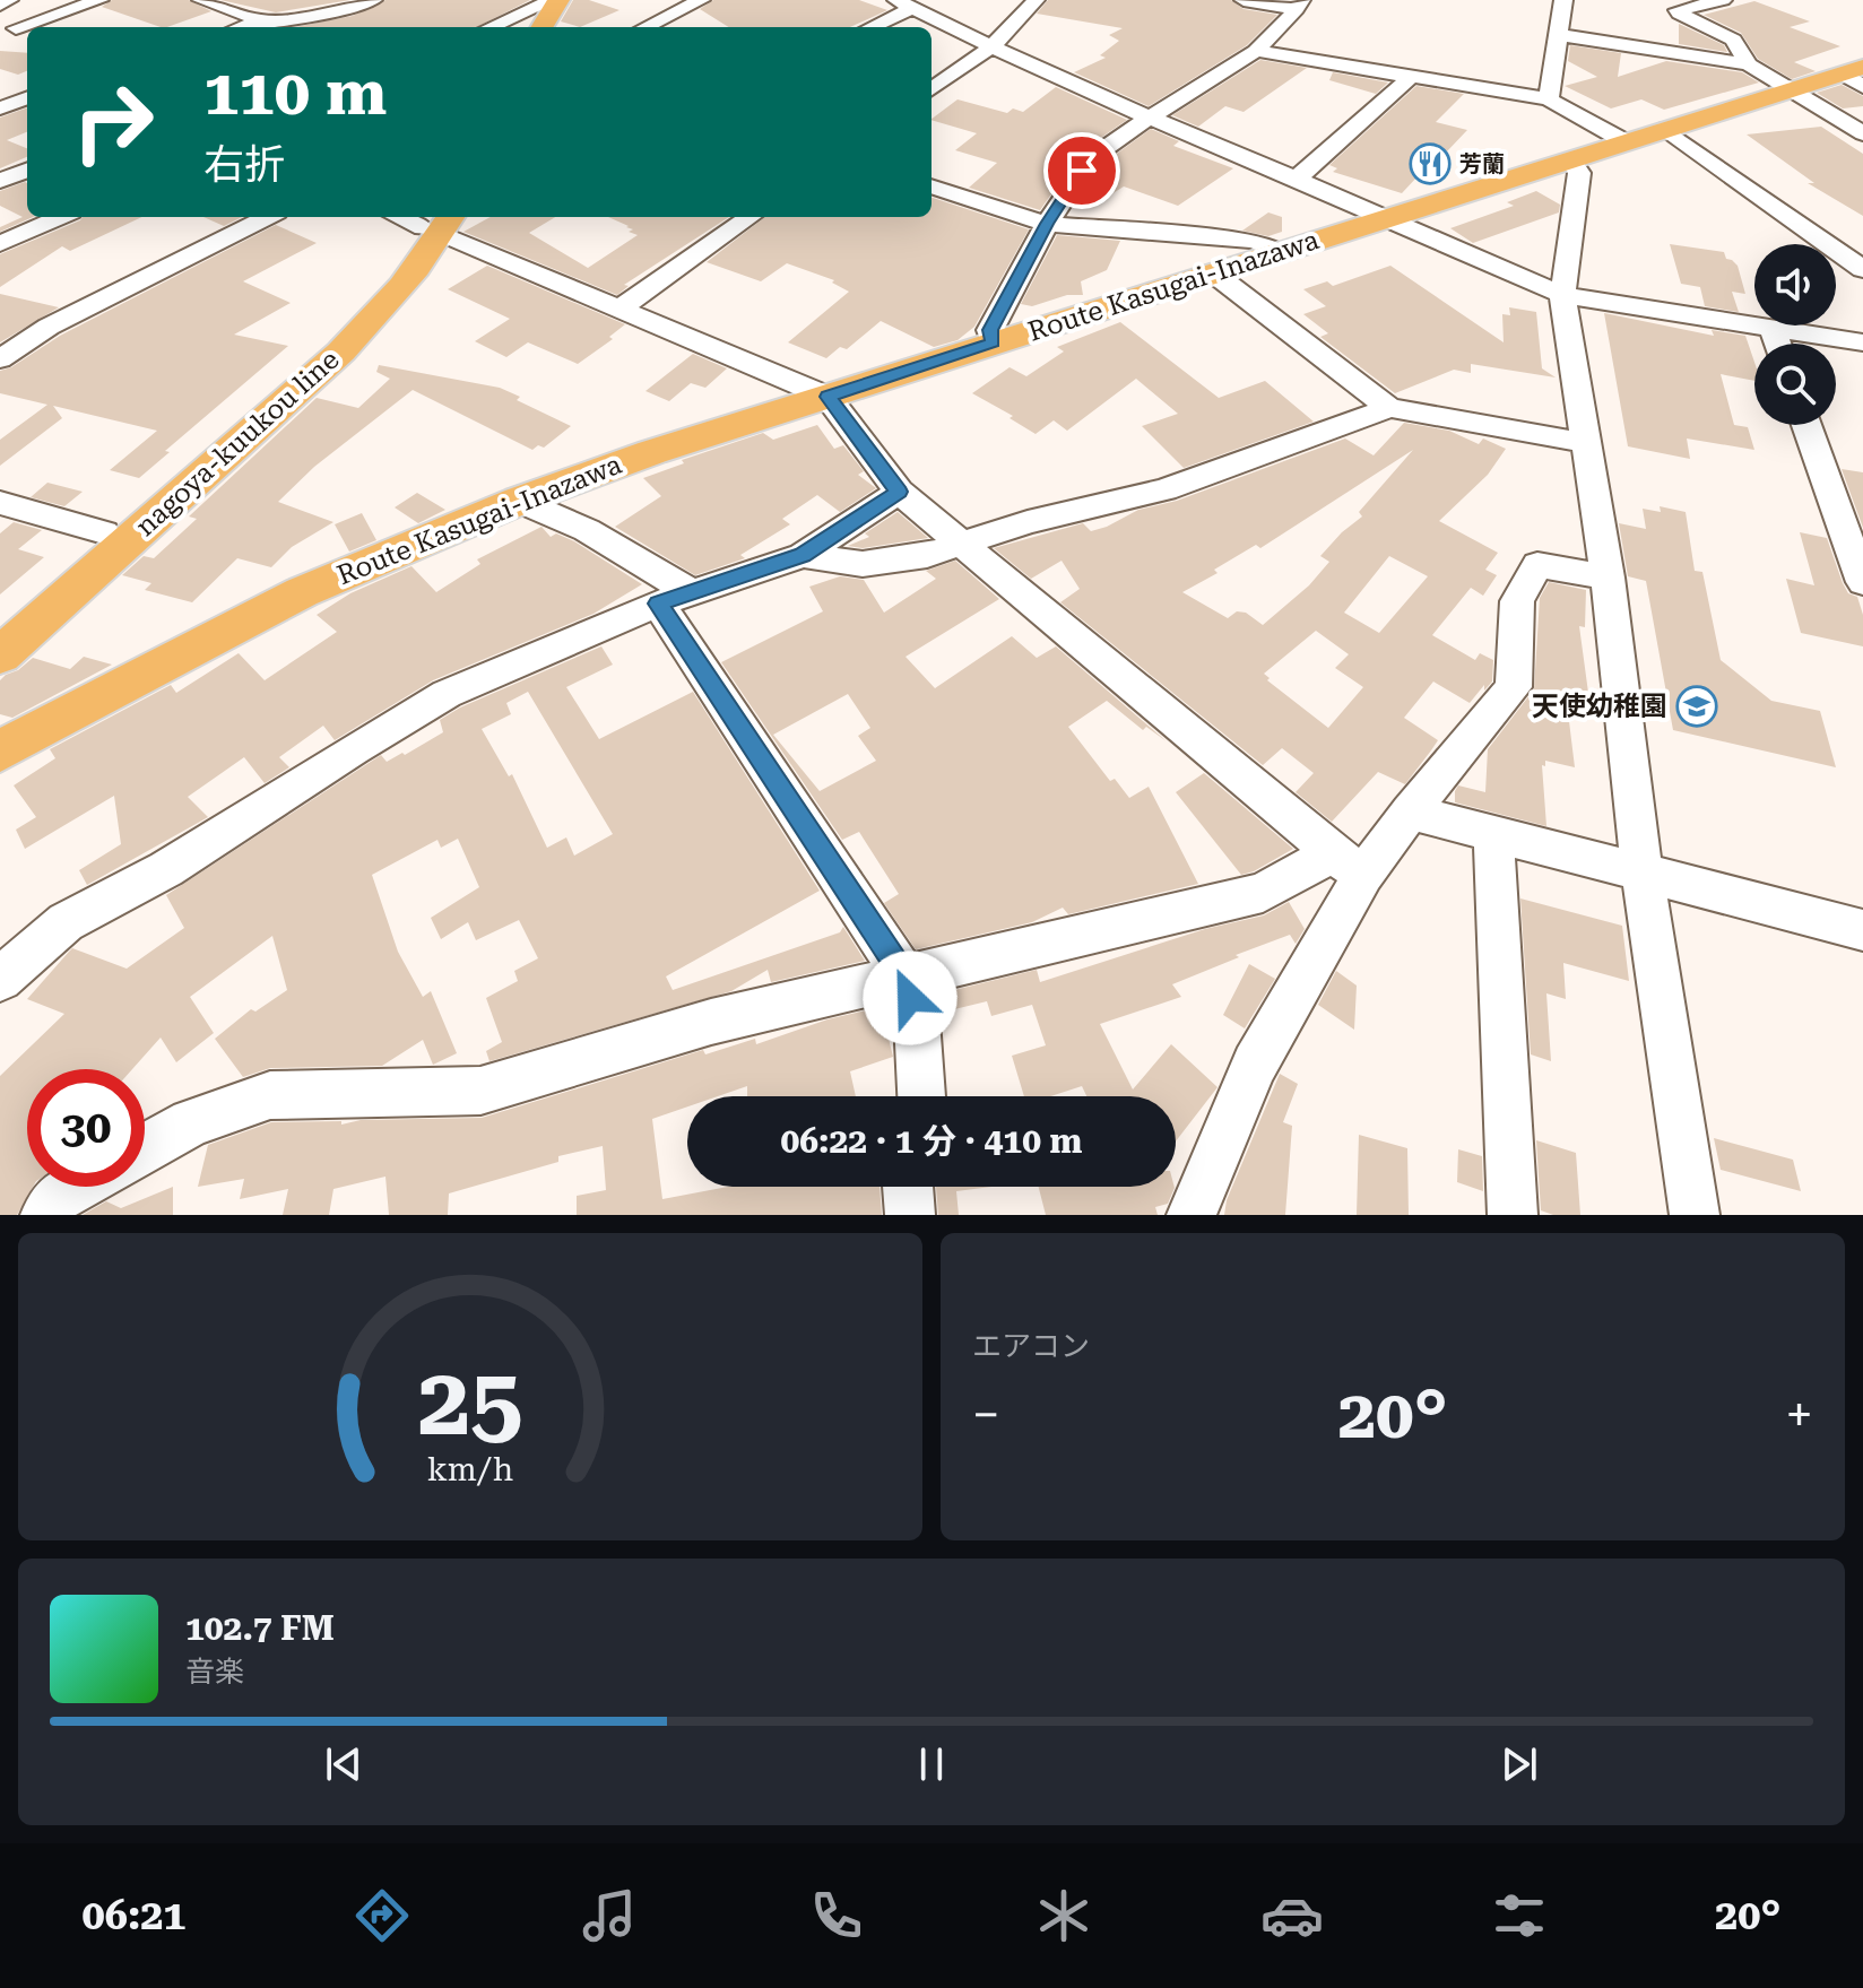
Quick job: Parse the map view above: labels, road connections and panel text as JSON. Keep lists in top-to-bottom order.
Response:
{
  "streets": {
    "main road": ["Route Kasugai-Inazawa", "nagoya-kuukou line"]
  },
  "places": {
    "restaurant": ["芳蘭"],
    "school or university": ["天使幼稚園"]
  },
  "page": {
    "turn": ["110 m", "右折"],
    "limit": "30",
    "trip": "06:22 · 1 分 · 410 m",
    "tile": "エアコン",
    "heat": ["−", "20°", "+"],
    "song": ["102.7 FM", "音楽"],
    "tabs": ["06:21", "20°"],
    "gauge": ["25", "km/h"]
  }
}
